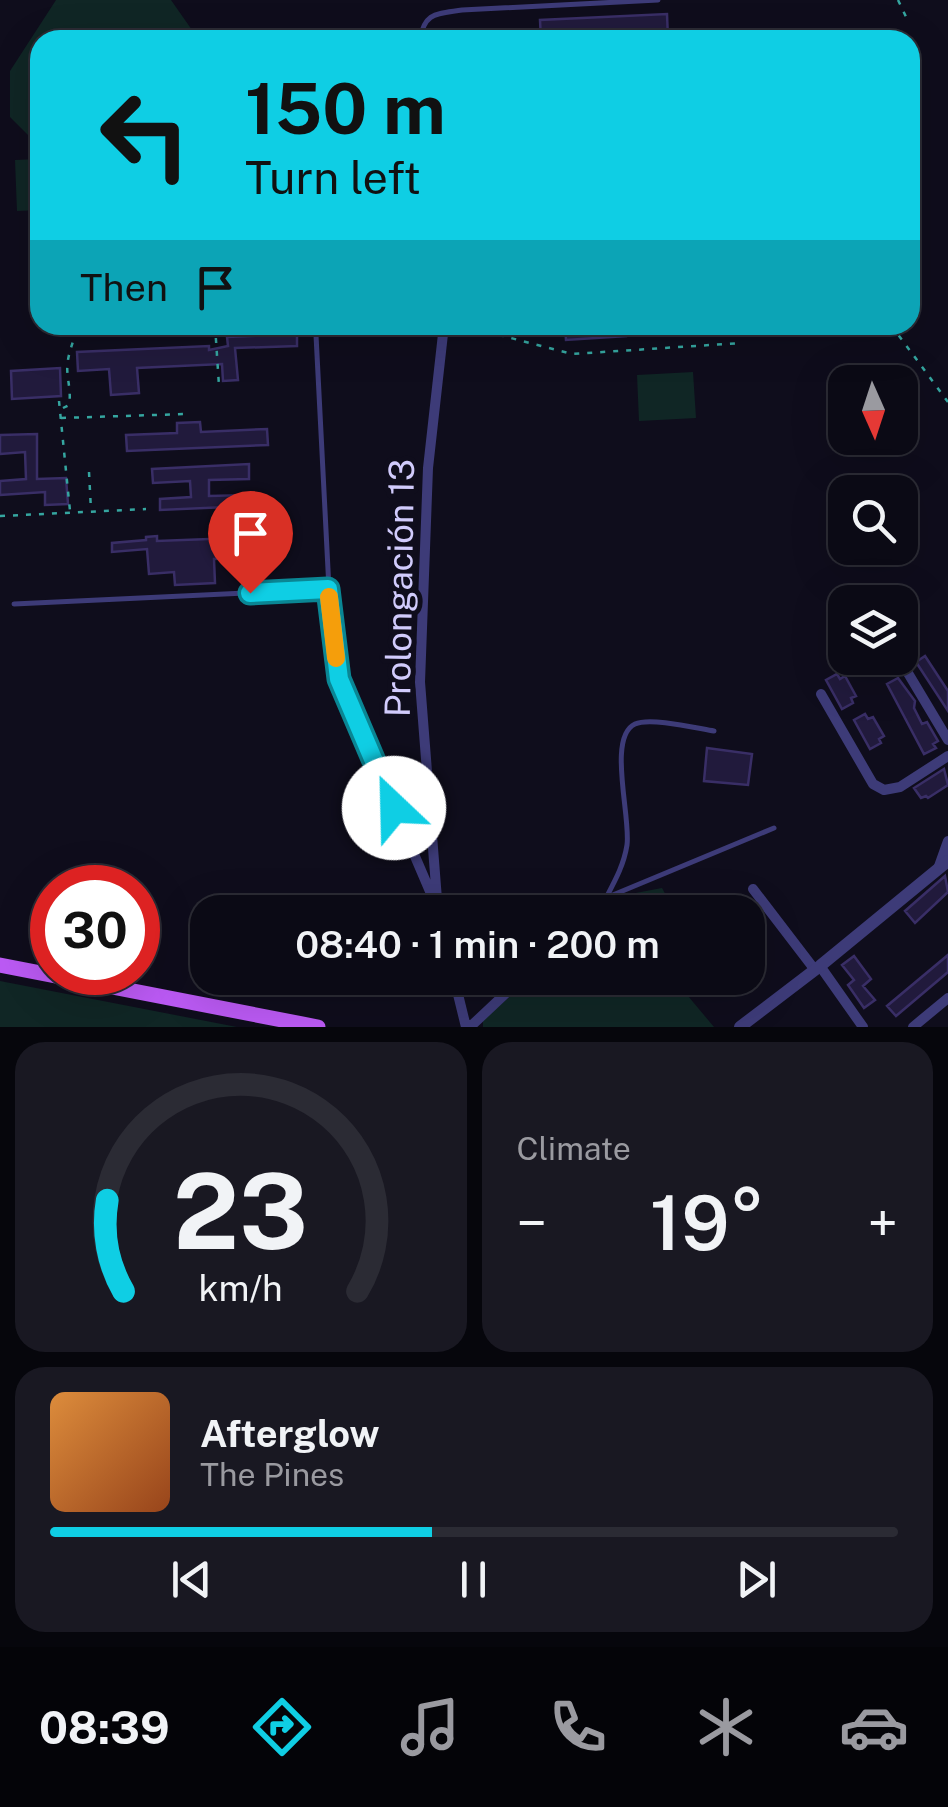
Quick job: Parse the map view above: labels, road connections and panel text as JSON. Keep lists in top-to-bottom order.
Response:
{
  "streets": {
    "street": ["Prolongación 13"]
  },
  "north": "bottom",
  "page": {
    "turn": ["150 m", "Turn left"],
    "then": "Then",
    "limit": "30",
    "trip": "08:40 · 1 min · 200 m",
    "tile": "Climate",
    "heat": ["−", "19°", "+"],
    "song": ["Afterglow", "The Pines"],
    "tabs": "08:39",
    "gauge": ["23", "km/h"]
  }
}
